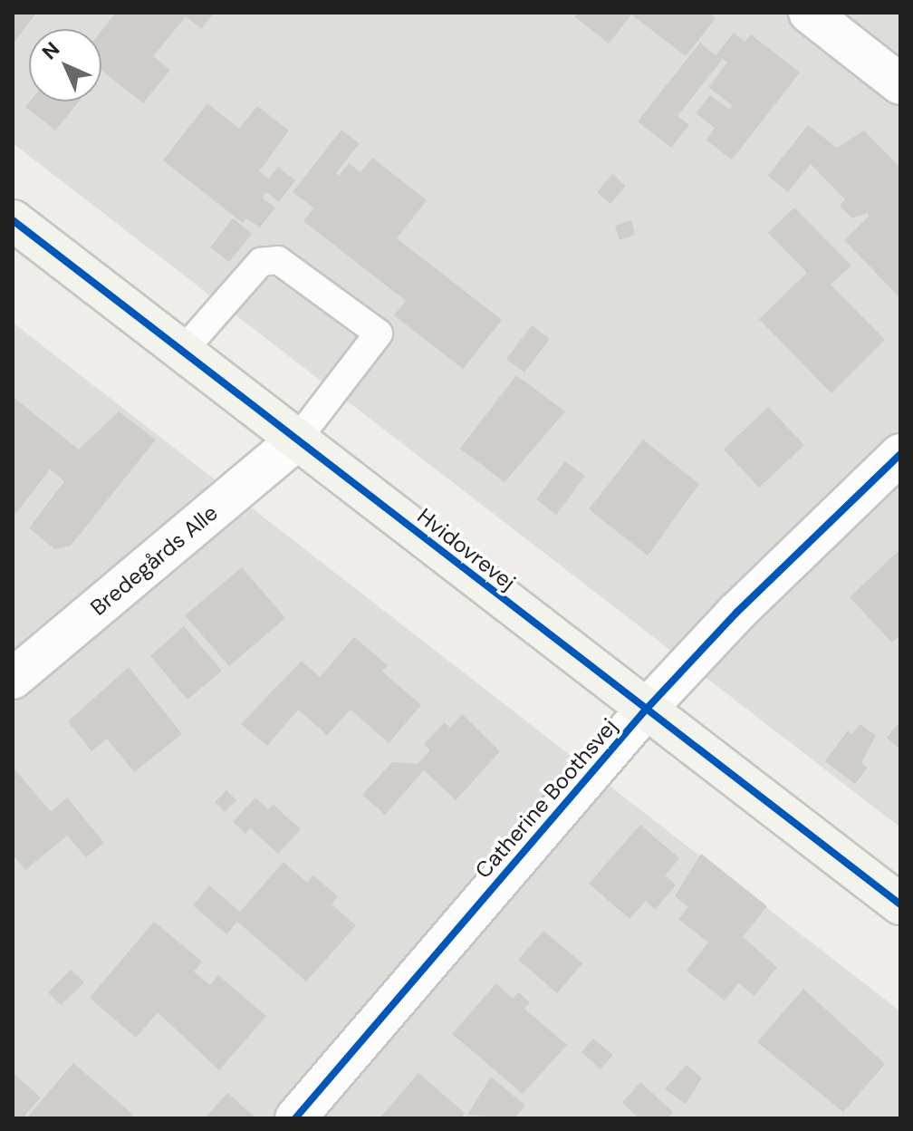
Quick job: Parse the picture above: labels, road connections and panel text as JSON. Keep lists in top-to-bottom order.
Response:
{
  "streets": {
    "street": ["Hvidovrevej", "Bredegårds Alle", "Catherine Boothsvej"]
  },
  "crossings": [
    ["Hvidovrevej", "Bredegårds Alle"],
    ["Hvidovrevej", "Catherine Boothsvej"]
  ],
  "north": "top left"
}
